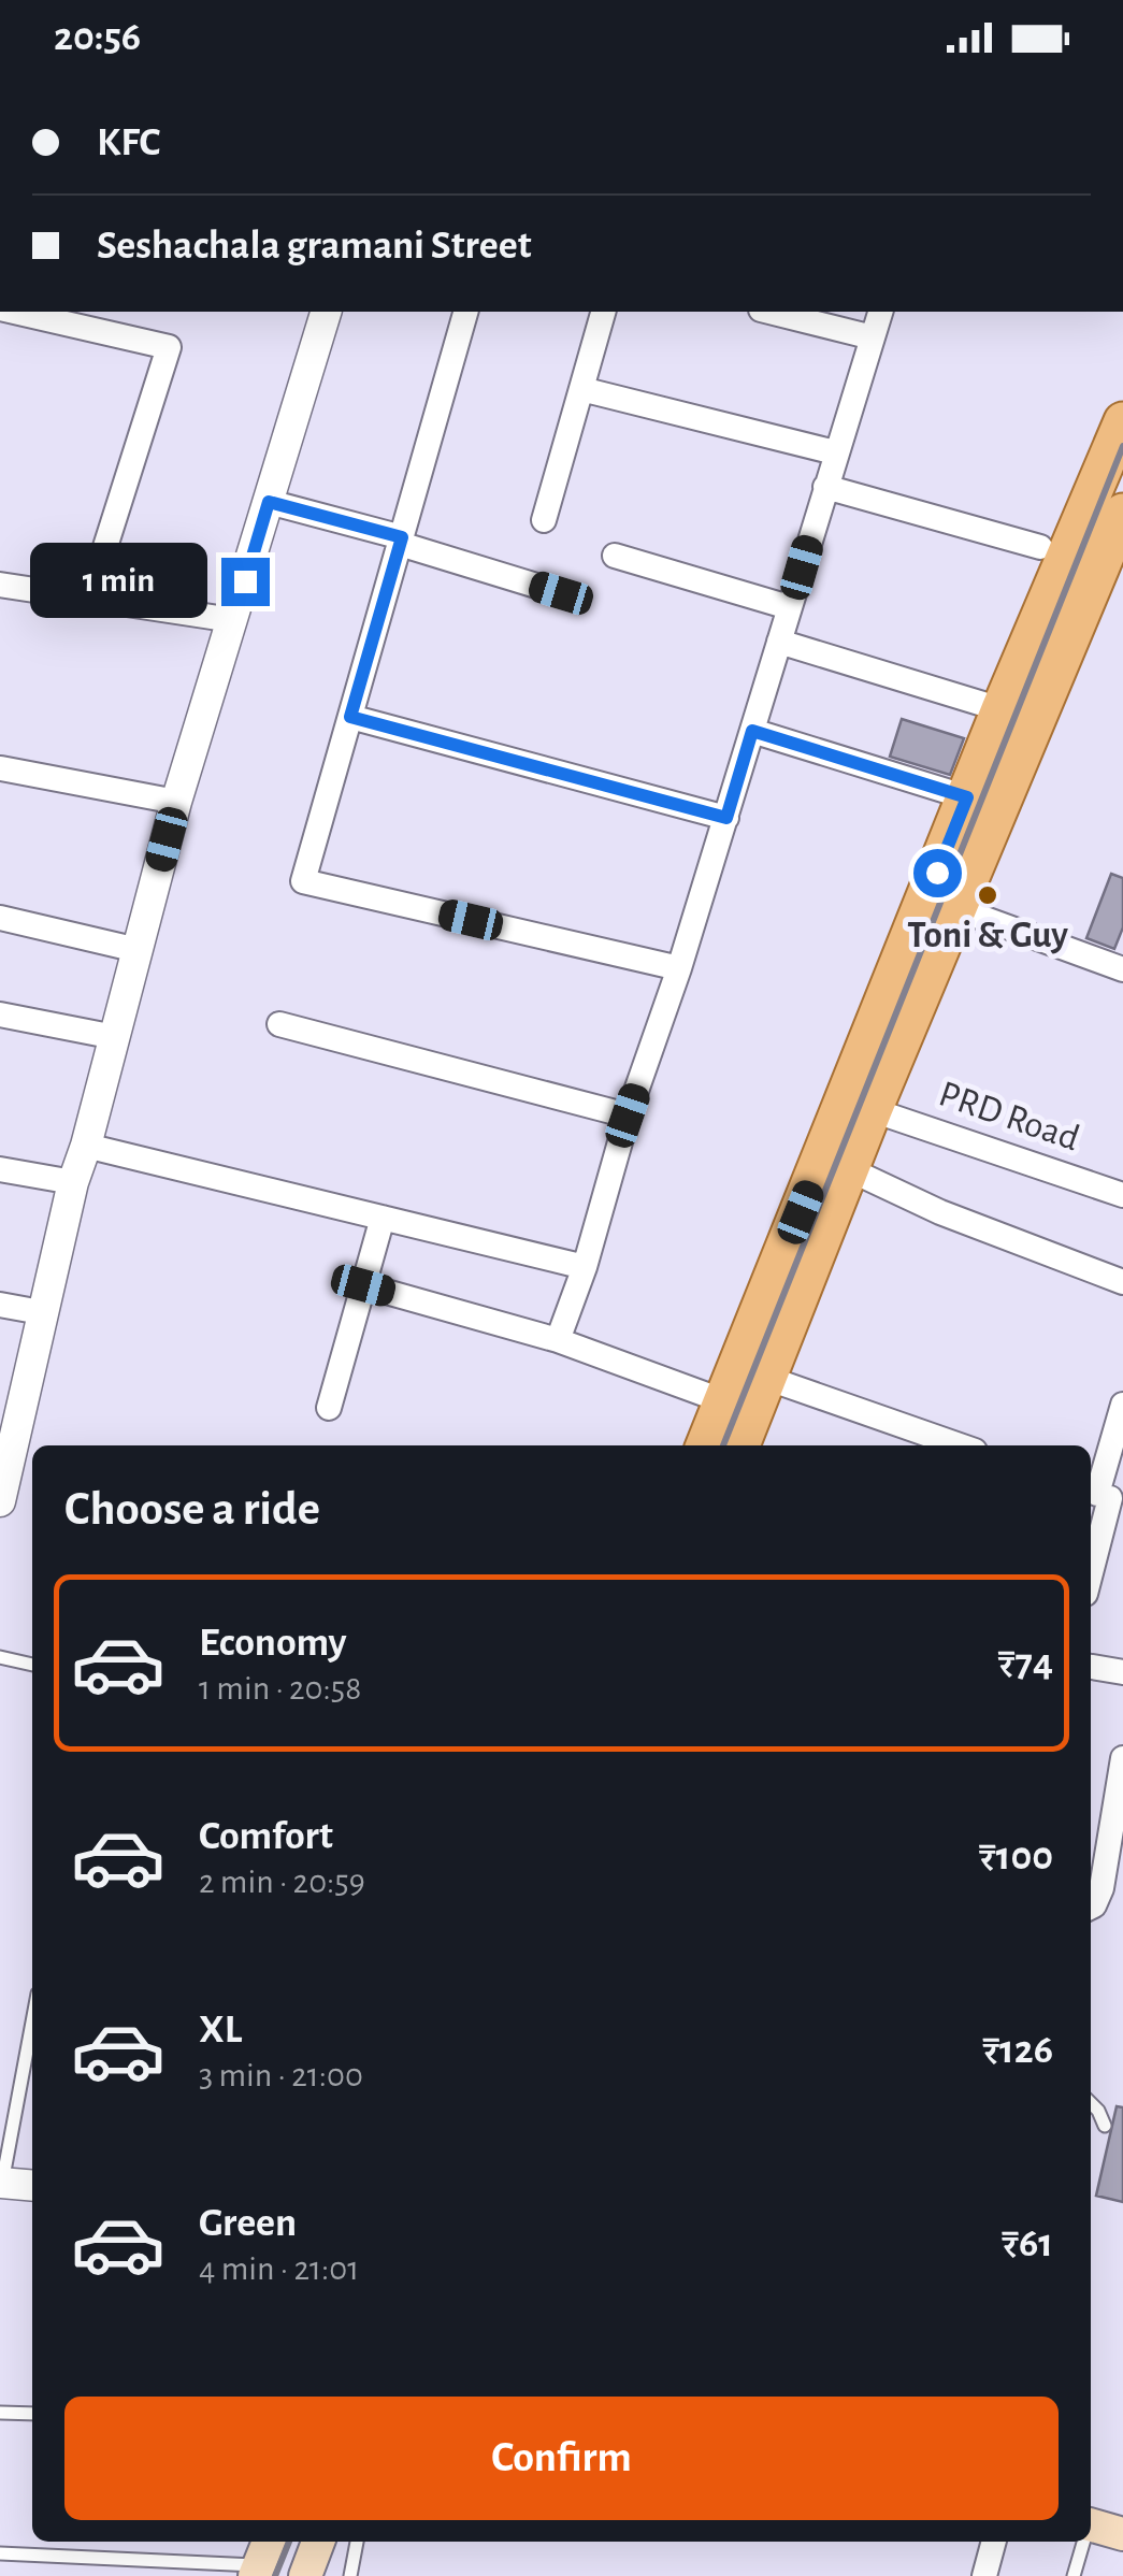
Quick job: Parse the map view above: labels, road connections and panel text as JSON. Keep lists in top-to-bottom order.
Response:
{
  "streets": {
    "street": ["PRD Road"]
  },
  "places": ["Toni & Guy"],
  "page": {
    "status": "20:56",
    "banner": ["KFC", "Seshachala gramani Street"],
    "bubble": "1 min",
    "heading": "Choose a ride",
    "list": [
      {
        "name": "Economy",
        "note": "1 min · 20:58",
        "value": "₹74"
      },
      {
        "name": "Comfort",
        "note": "2 min · 20:59",
        "value": "₹100"
      },
      {
        "name": "XL",
        "note": "3 min · 21:00",
        "value": "₹126"
      },
      {
        "name": "Green",
        "note": "4 min · 21:01",
        "value": "₹61"
      }
    ],
    "buttons": "Confirm"
  }
}
